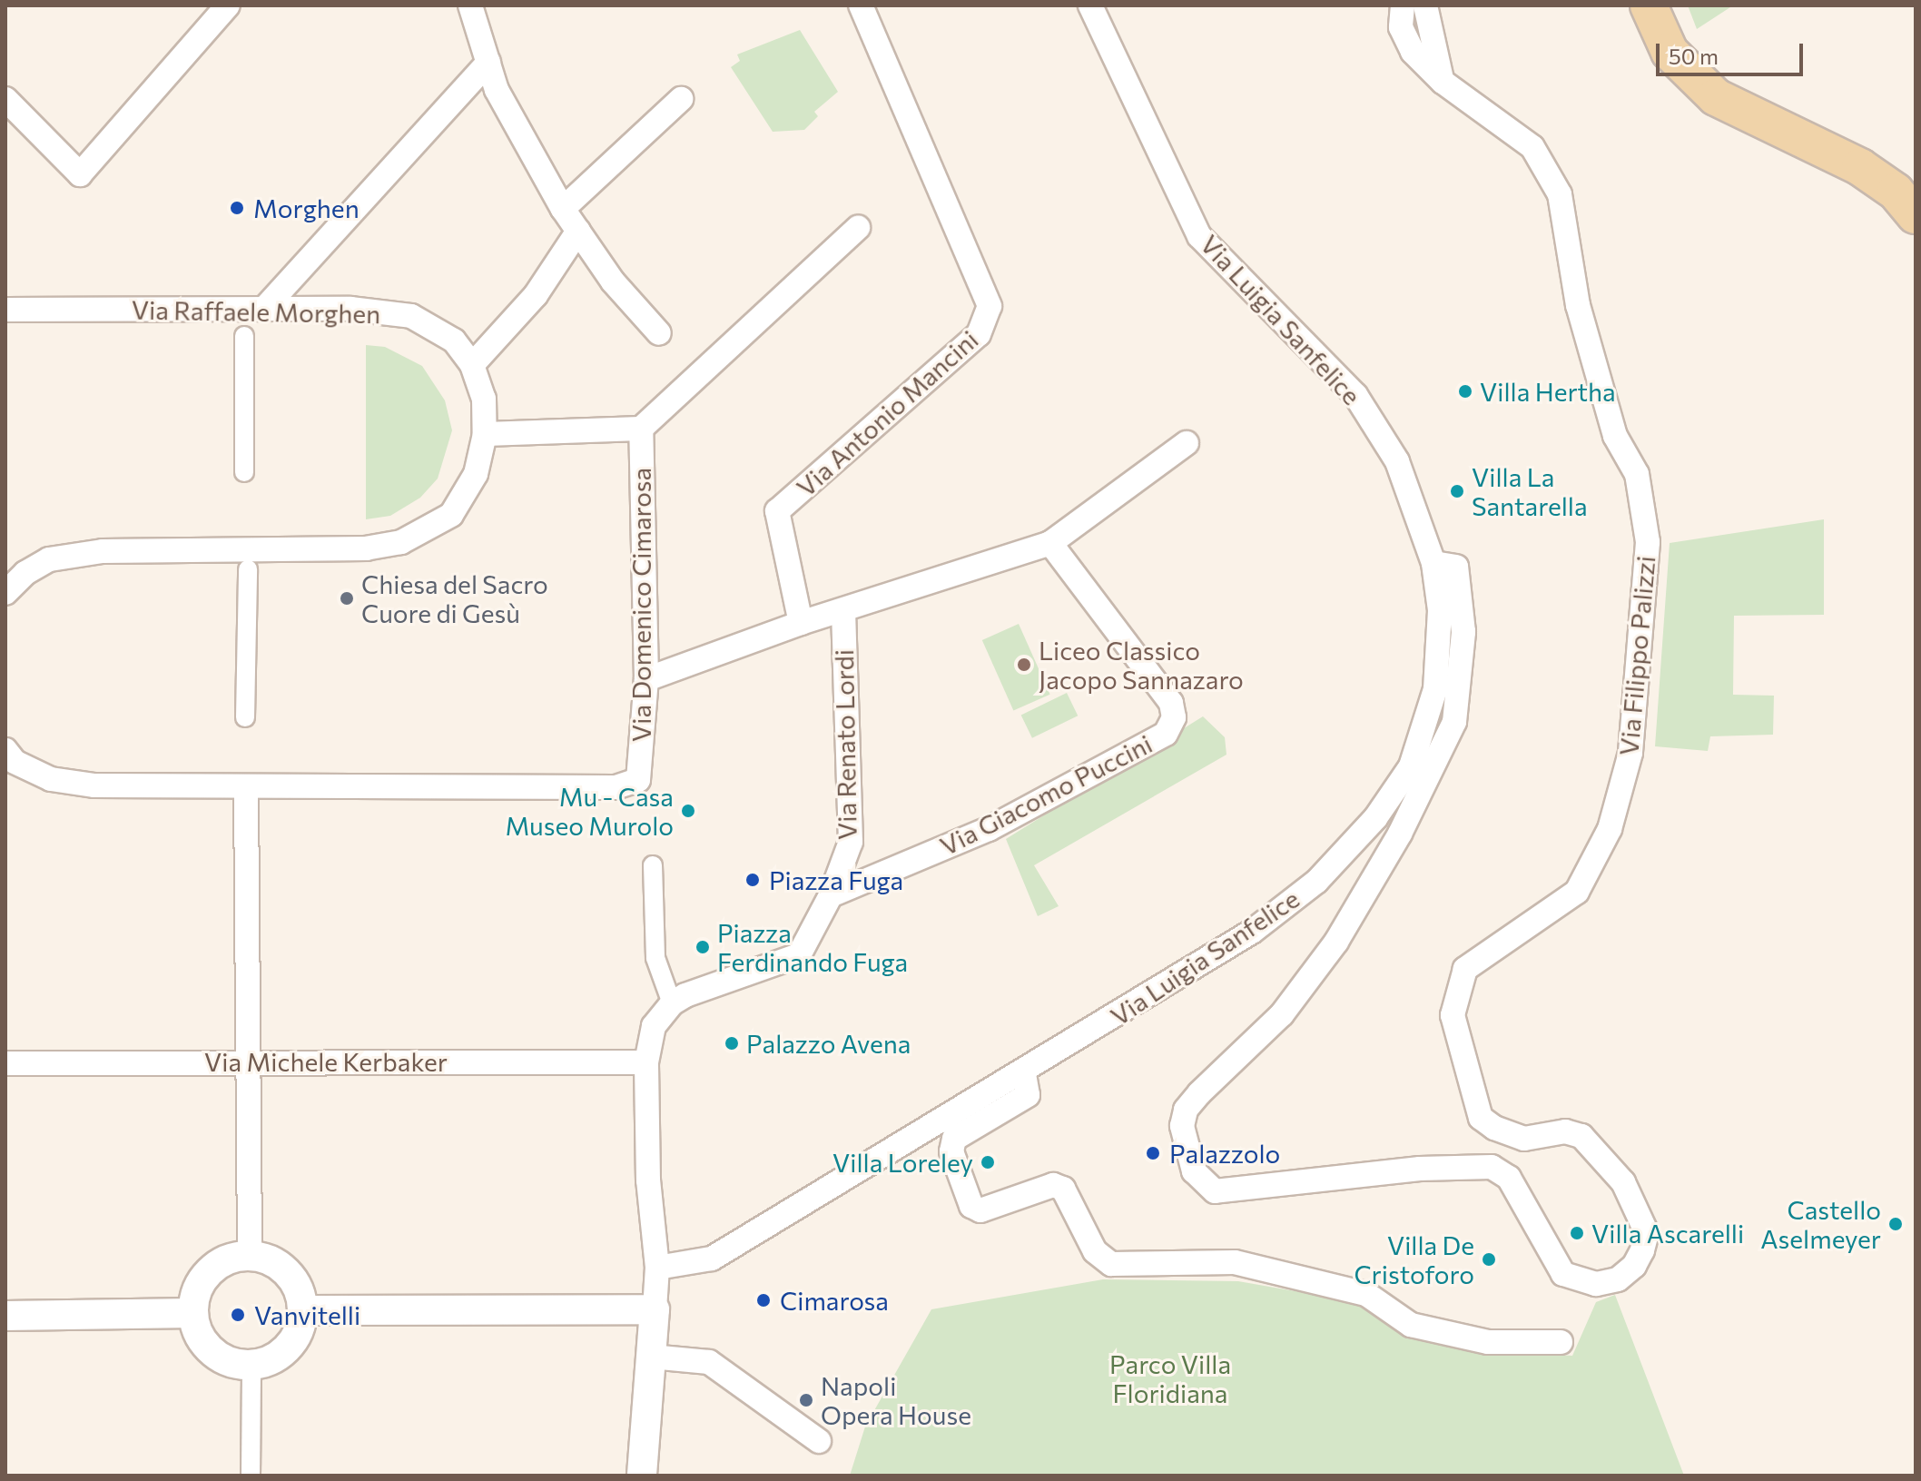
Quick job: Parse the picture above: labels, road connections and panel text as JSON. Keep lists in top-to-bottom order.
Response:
{
  "streets": {
    "street": [
      "Via Raffaele Morghen",
      "Via Luigia Sanfelice",
      "Via Antonio Mancini",
      "Via Domenico Cimarosa",
      "Via Filippo Palizzi",
      "Via Renato Lordi",
      "Via Giacomo Puccini",
      "Via Michele Kerbaker"
    ]
  },
  "crossings": [
    ["Via Luigia Sanfelice", "Via Filippo Palizzi"],
    ["Via Renato Lordi", "Via Giacomo Puccini"]
  ],
  "parks": ["Parco Villa Floridiana"],
  "places": [
    "Morghen",
    "Villa Hertha",
    "Villa La Santarella",
    "Chiesa del Sacro Cuore di Gesù",
    "Liceo Classico Jacopo Sannazaro",
    "Mu - Casa Museo Murolo",
    "Piazza Fuga",
    "Piazza Ferdinando Fuga",
    "Palazzo Avena",
    "Palazzolo",
    "Villa Loreley",
    "Castello Aselmeyer",
    "Villa Ascarelli",
    "Villa De Cristoforo",
    "Cimarosa",
    "Vanvitelli",
    "Napoli Opera House"
  ],
  "scale_bar": "50 m"
}
